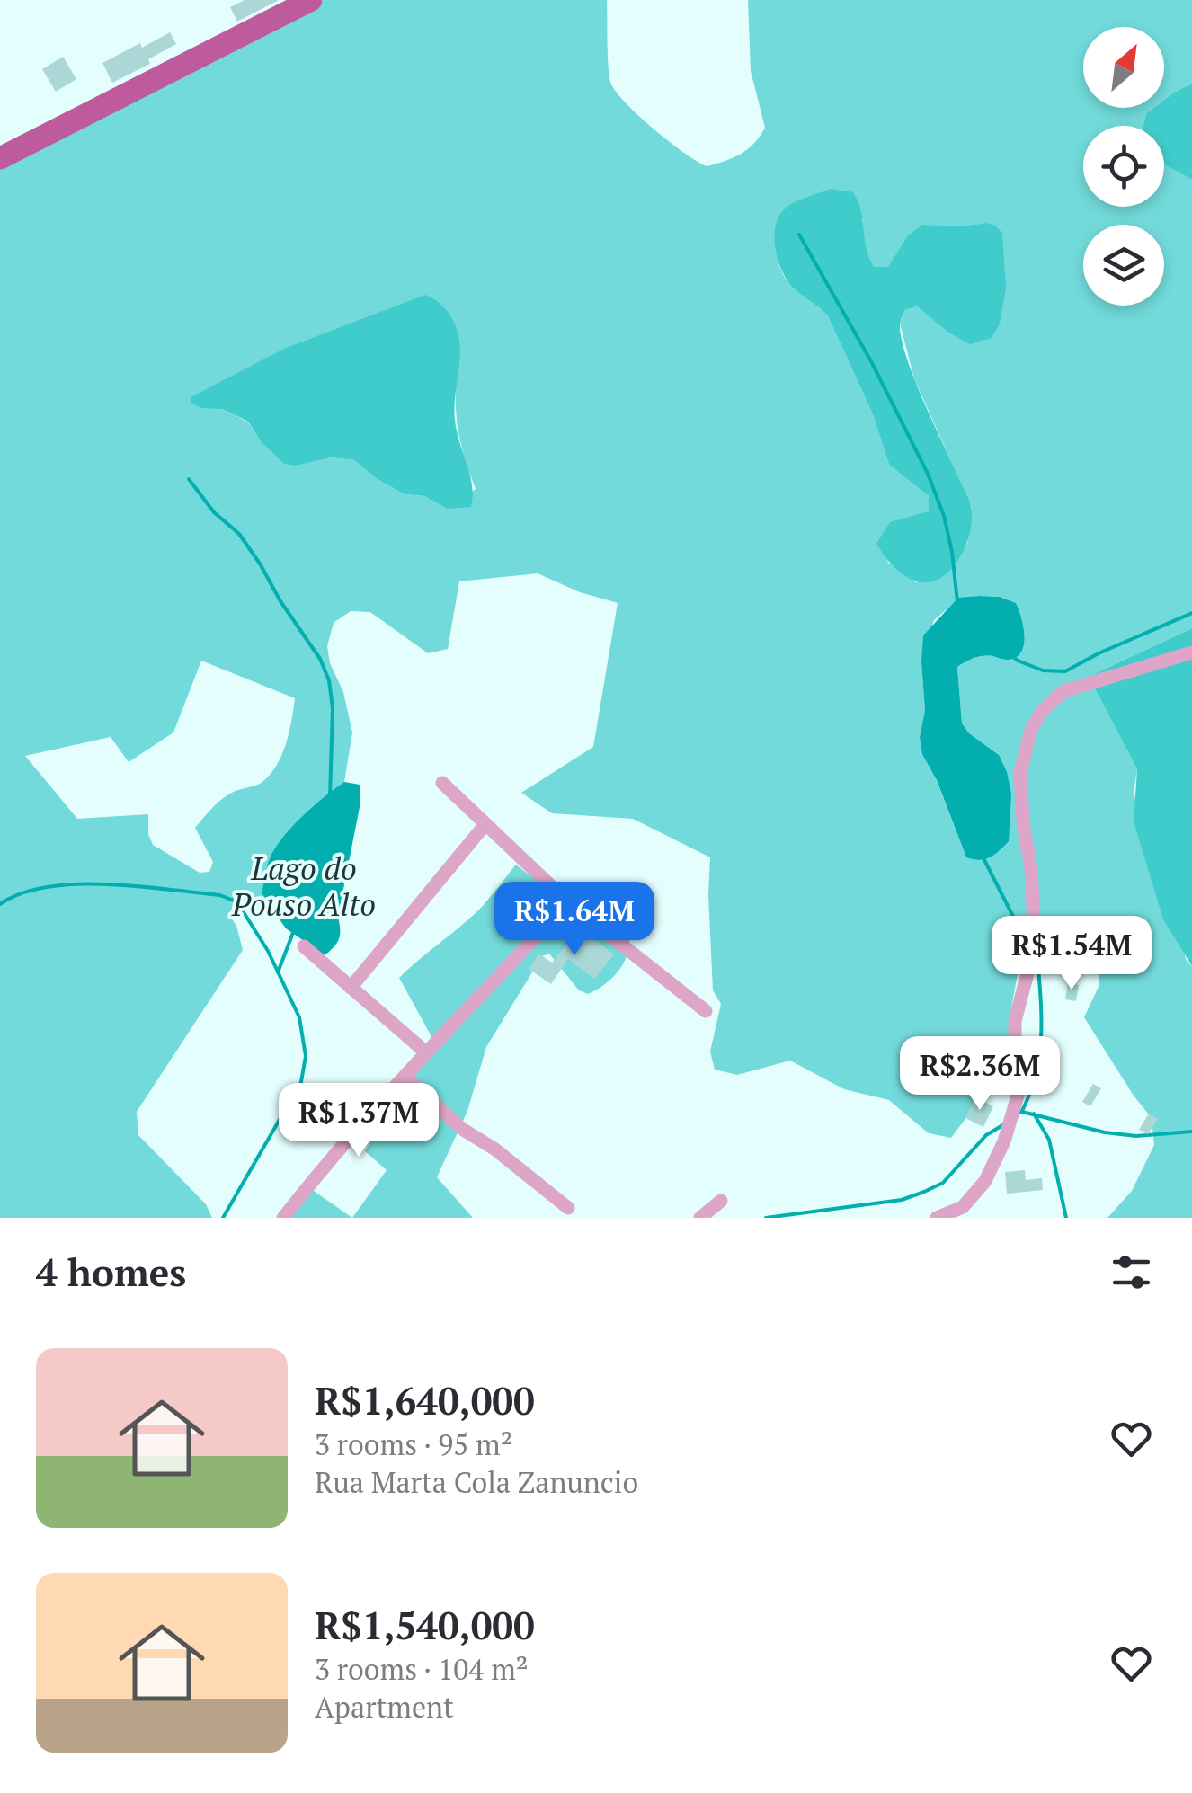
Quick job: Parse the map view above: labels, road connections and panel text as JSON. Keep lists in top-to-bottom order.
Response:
{
  "water": ["Lago do Pouso Alto"],
  "north": "top right",
  "page": {
    "price": [
      "R$1.64M",
      "R$1.54M",
      "R$2.36M",
      "R$1.37M"
    ],
    "heading": "4 homes",
    "list": [
      {
        "name": "R$1,640,000",
        "note": "3 rooms · 95 m² · Rua Marta Cola Zanuncio"
      },
      {
        "name": "R$1,540,000",
        "note": "3 rooms · 104 m² · Apartment"
      }
    ]
  }
}
